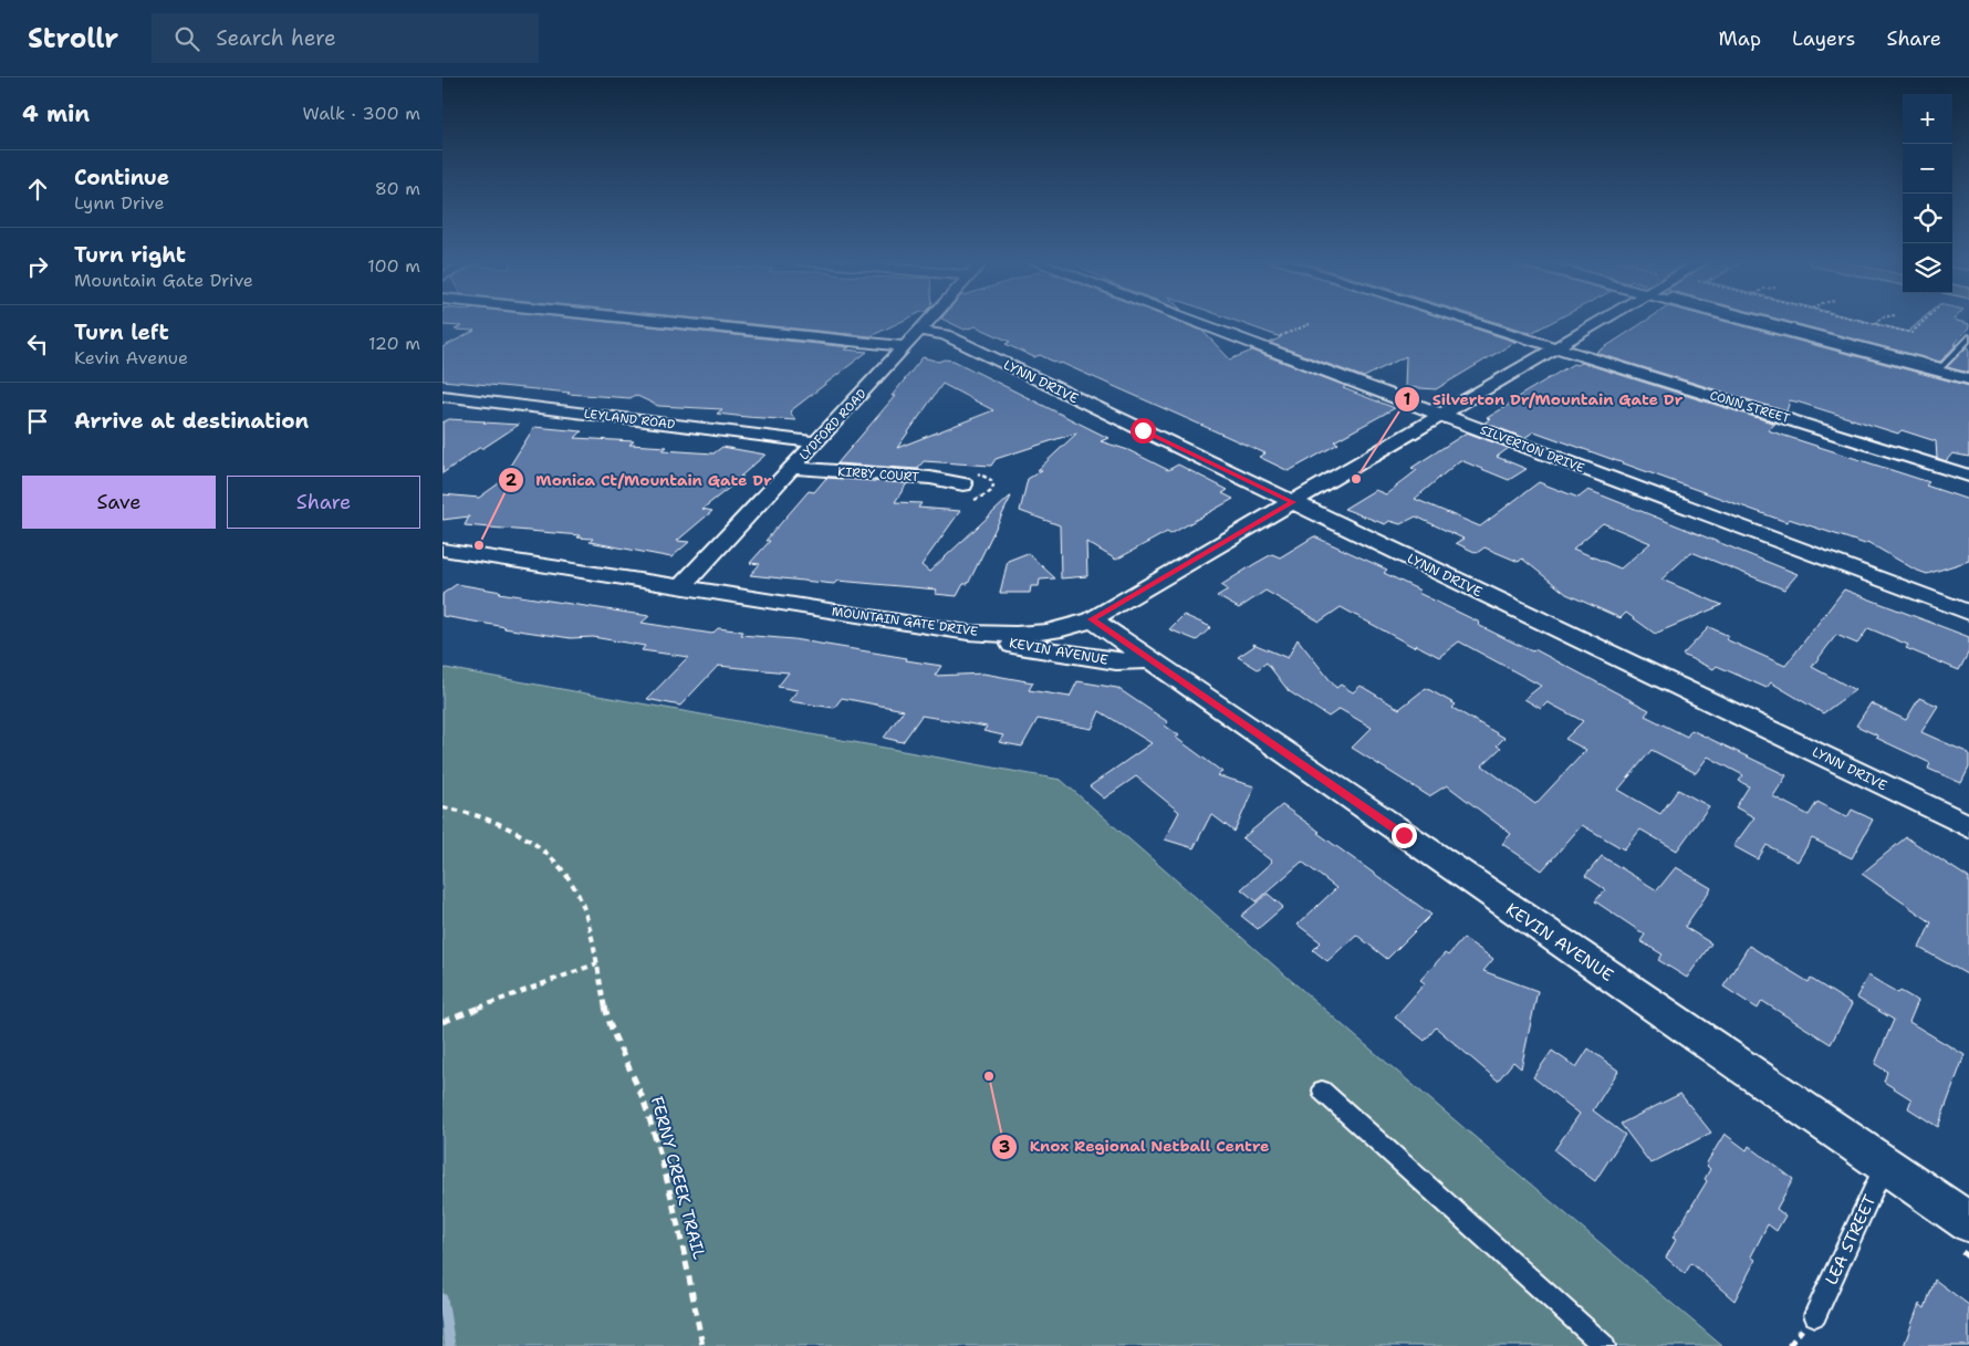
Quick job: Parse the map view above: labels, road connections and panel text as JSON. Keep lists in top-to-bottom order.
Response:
{
  "streets": {
    "street": [
      "LYNN DRIVE",
      "CONN STREET",
      "LEYLAND ROAD",
      "LYDFORD ROAD",
      "SILVERTON DRIVE",
      "KIRBY COURT",
      "MOUNTAIN GATE DRIVE",
      "KEVIN AVENUE"
    ],
    "lane": ["LEA STREET"],
    "path": ["FERNY CREEK TRAIL"]
  },
  "crossings": [
    ["LYNN DRIVE", "LYDFORD ROAD"],
    ["LYNN DRIVE", "MOUNTAIN GATE DRIVE"],
    ["CONN STREET", "MOUNTAIN GATE DRIVE"],
    ["LEYLAND ROAD", "LYDFORD ROAD"],
    ["LYDFORD ROAD", "KIRBY COURT"],
    ["LYDFORD ROAD", "MOUNTAIN GATE DRIVE"],
    ["SILVERTON DRIVE", "MOUNTAIN GATE DRIVE"],
    ["MOUNTAIN GATE DRIVE", "KEVIN AVENUE"],
    ["KEVIN AVENUE", "LEA STREET"]
  ],
  "places": ["Silverton Dr/Mountain Gate Dr", "Monica Ct/Mountain Gate Dr", "Knox Regional Netball Centre"],
  "page": {
    "header": "Strollr",
    "search": "Search here",
    "nav": ["Map", "Layers", "Share"],
    "heading": ["4 min", "Walk · 300 m"],
    "map_buttons": ["+", "−"],
    "list": [
      ["Continue", "Lynn Drive", "80 m"],
      ["Turn right", "Mountain Gate Drive", "100 m"],
      ["Turn left", "Kevin Avenue", "120 m"],
      "Arrive at destination"
    ],
    "buttons": ["Save", "Share"]
  }
}
